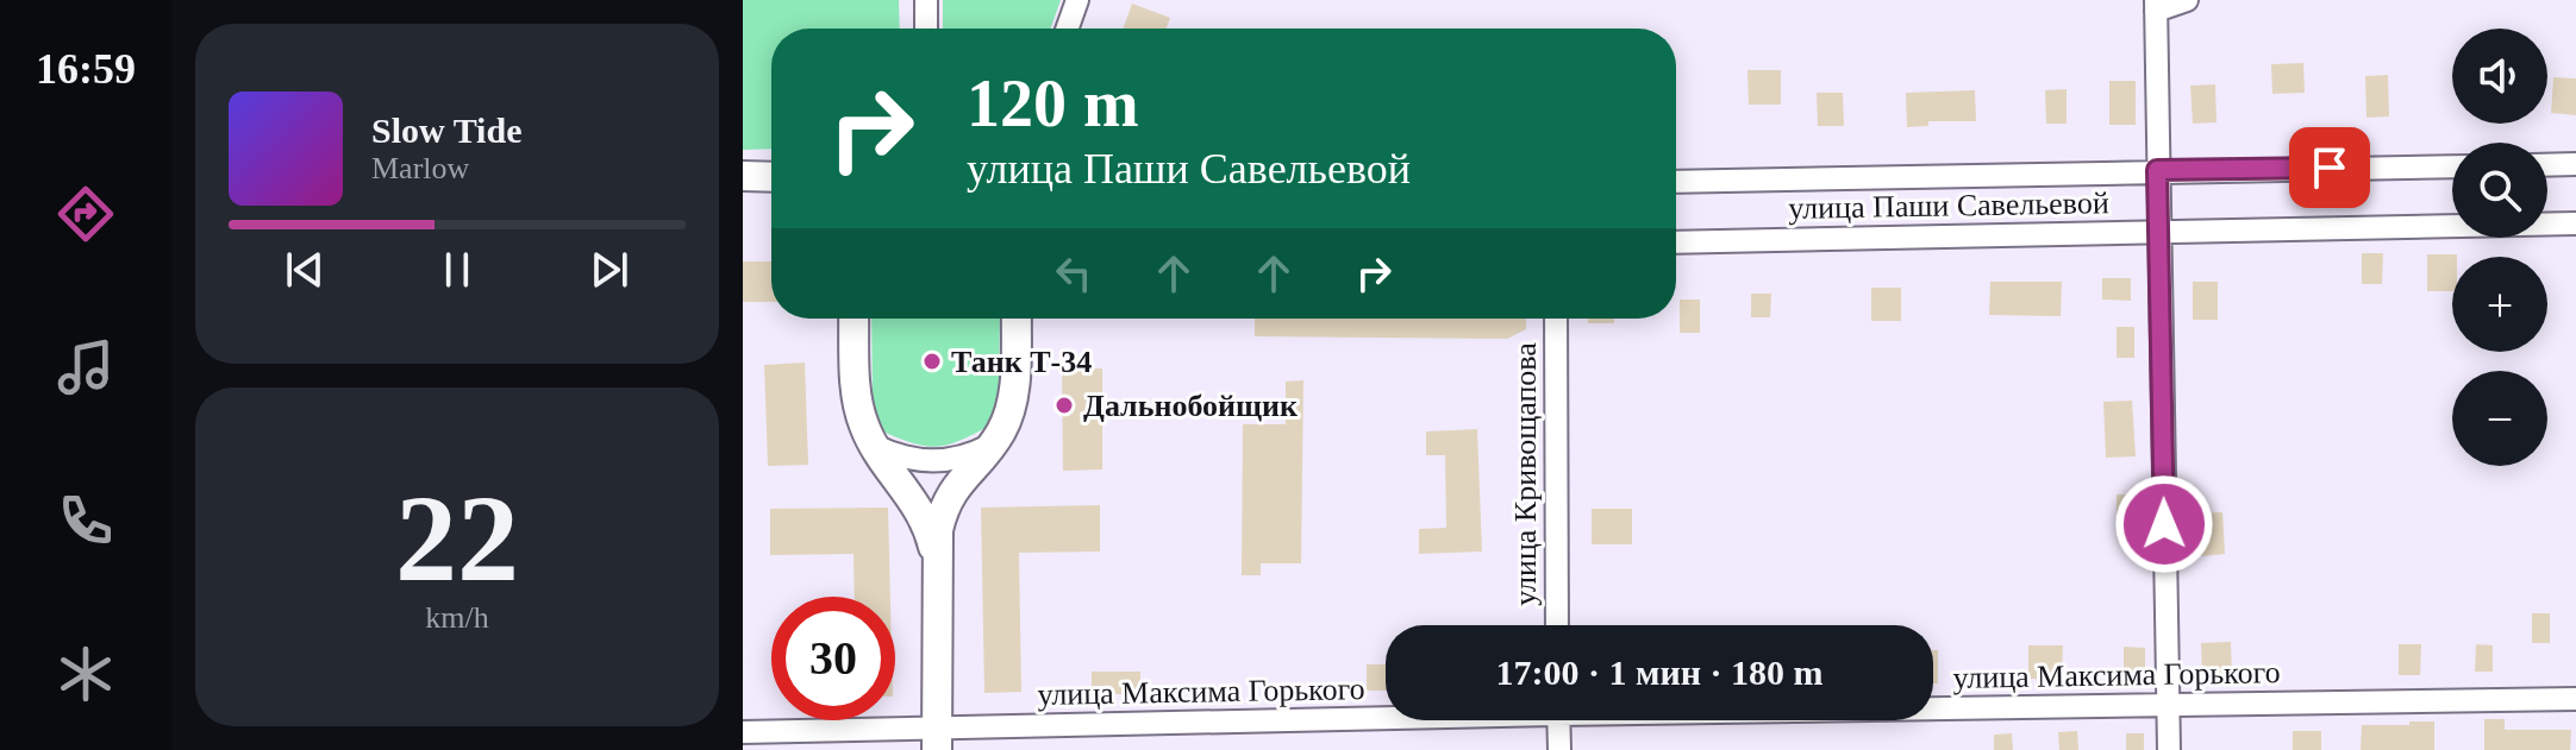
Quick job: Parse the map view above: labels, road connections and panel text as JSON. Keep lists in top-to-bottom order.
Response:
{
  "streets": {
    "street": ["улица Паши Савельевой", "улица Кривощапова", "улица Максима Горького"]
  },
  "places": ["Танк Т-34", "Дальнобойщик"],
  "page": {
    "tabs": "16:59",
    "map_buttons": ["+", "−"],
    "turn": ["120 m", "улица Паши Савельевой"],
    "song": ["Slow Tide", "Marlow"],
    "tile": ["22", "km/h"],
    "limit": "30",
    "trip": "17:00 · 1 мин · 180 m"
  }
}
